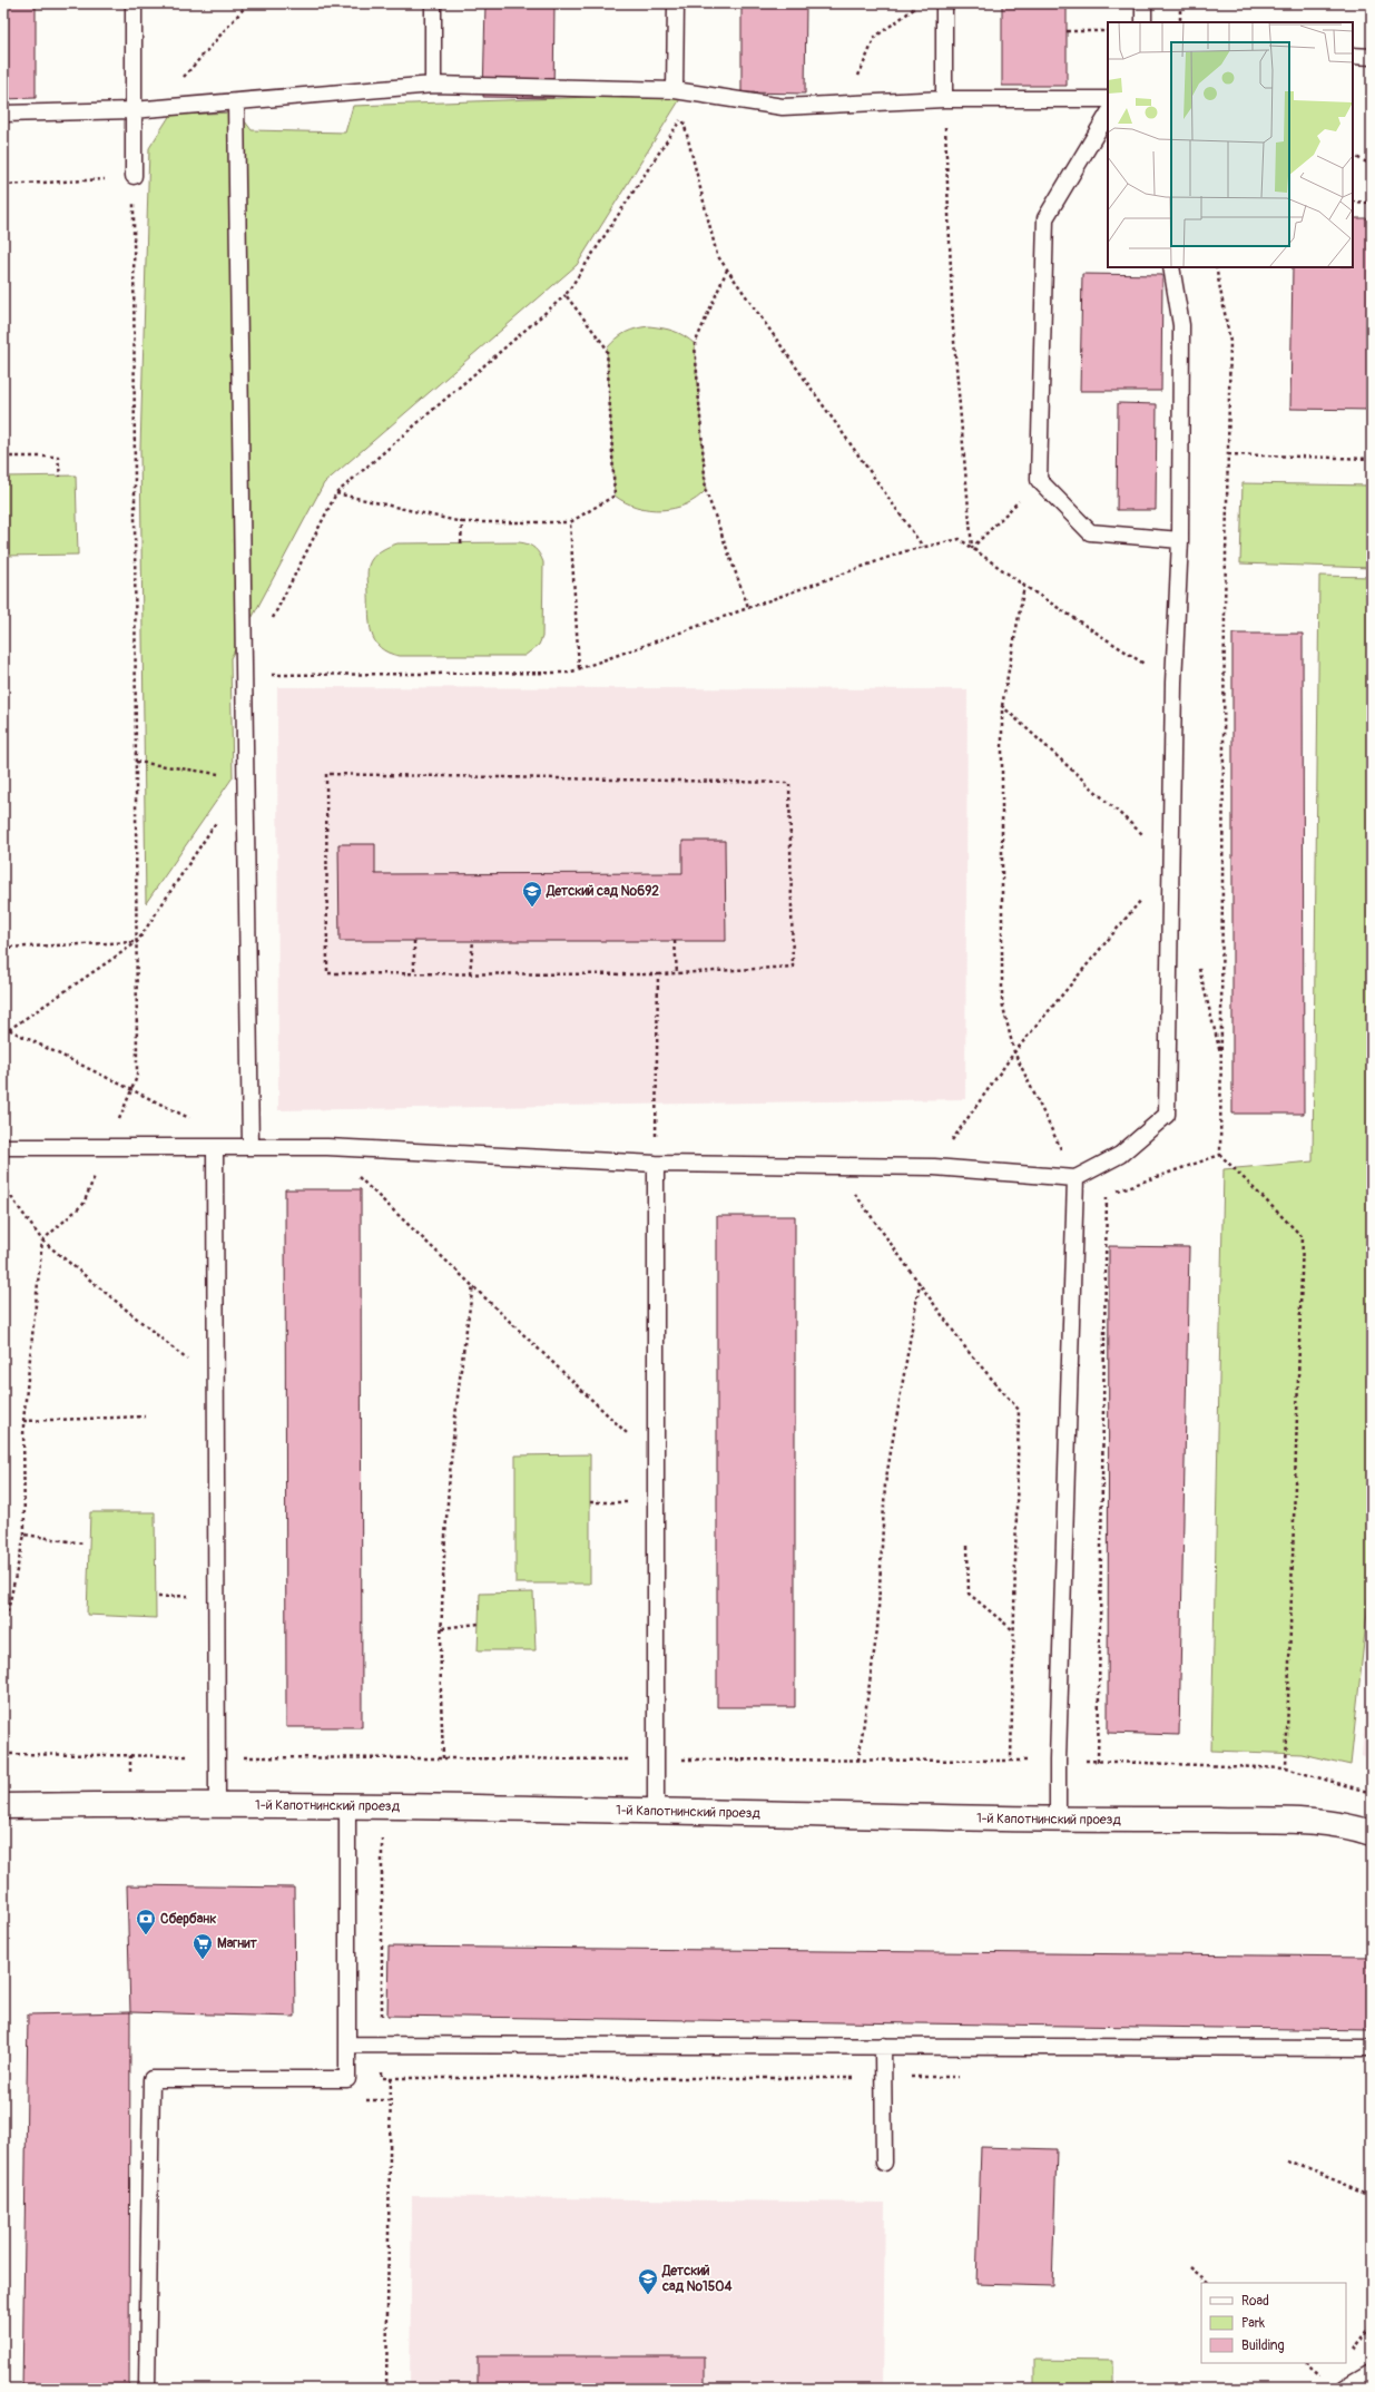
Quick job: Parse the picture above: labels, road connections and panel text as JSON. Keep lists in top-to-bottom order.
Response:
{
  "streets": {
    "street": ["1-й Капотнинский проезд"]
  },
  "places": {
    "school or university": ["Детский сад №692", "Детский сад №1504"],
    "bank": ["Сбербанк"],
    "supermarket": ["Магнит"]
  },
  "legend": ["Road", "Park", "Building"]
}
